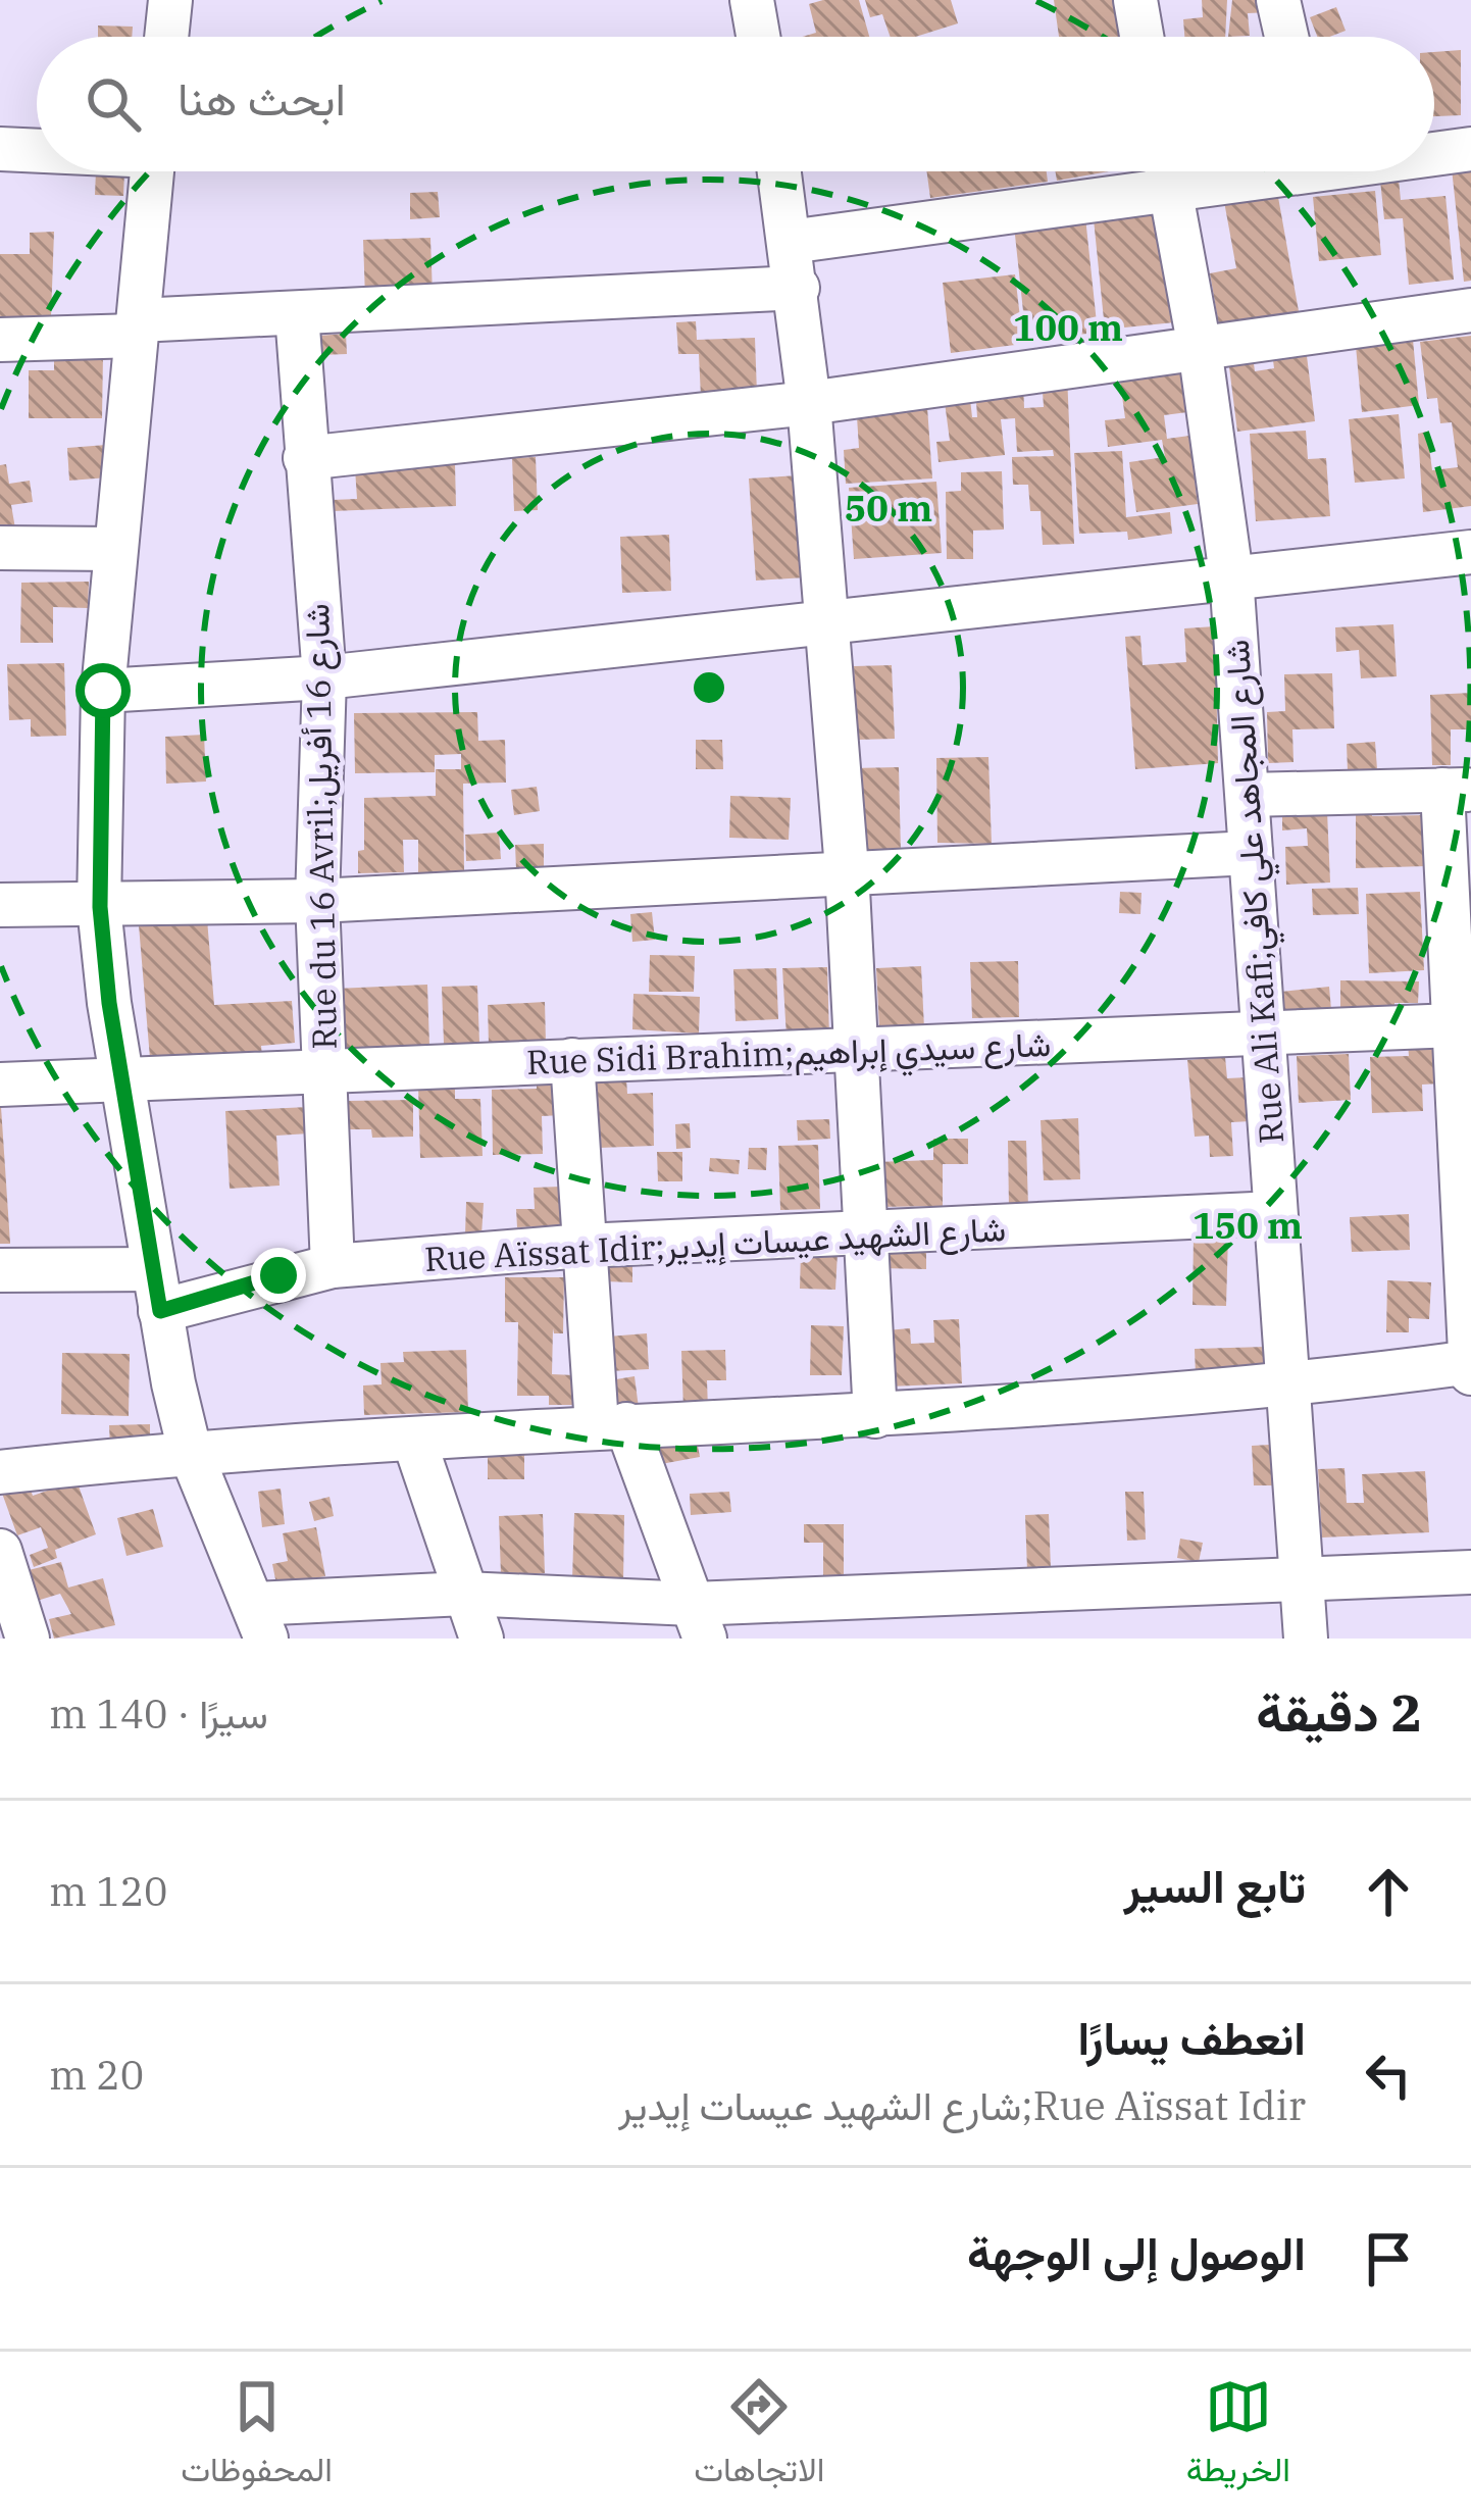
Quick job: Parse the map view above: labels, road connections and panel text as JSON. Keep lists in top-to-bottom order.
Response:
{
  "streets": {
    "street": [
      "Rue du 16 Avril;شارع 16 أفريل",
      "Rue Ali Kafi;شارع المجاهد علي كافي",
      "Rue Sidi Brahim;شارع سيدي إبراهيم",
      "Rue Aïssat Idir;شارع الشهيد عيسات إيدير"
    ]
  },
  "crossings": [
    ["Rue du 16 Avril;شارع 16 أفريل", "Rue Sidi Brahim;شارع سيدي إبراهيم"],
    ["Rue du 16 Avril;شارع 16 أفريل", "Rue Aïssat Idir;شارع الشهيد عيسات إيدير"],
    ["Rue Ali Kafi;شارع المجاهد علي كافي", "Rue Sidi Brahim;شارع سيدي إبراهيم"],
    ["Rue Ali Kafi;شارع المجاهد علي كافي", "Rue Aïssat Idir;شارع الشهيد عيسات إيدير"]
  ],
  "page": {
    "search": "ابحث هنا",
    "heading": ["2 دقيقة", "سيرًا · 140 m"],
    "list": [
      ["تابع السير", "120 m"],
      ["انعطف يسارًا", "Rue Aïssat Idir;شارع الشهيد عيسات إيدير", "20 m"],
      "الوصول إلى الوجهة"
    ],
    "nav": ["الخريطة", "الاتجاهات", "المحفوظات"]
  },
  "rings": ["100 m", "50 m", "150 m"]
}
